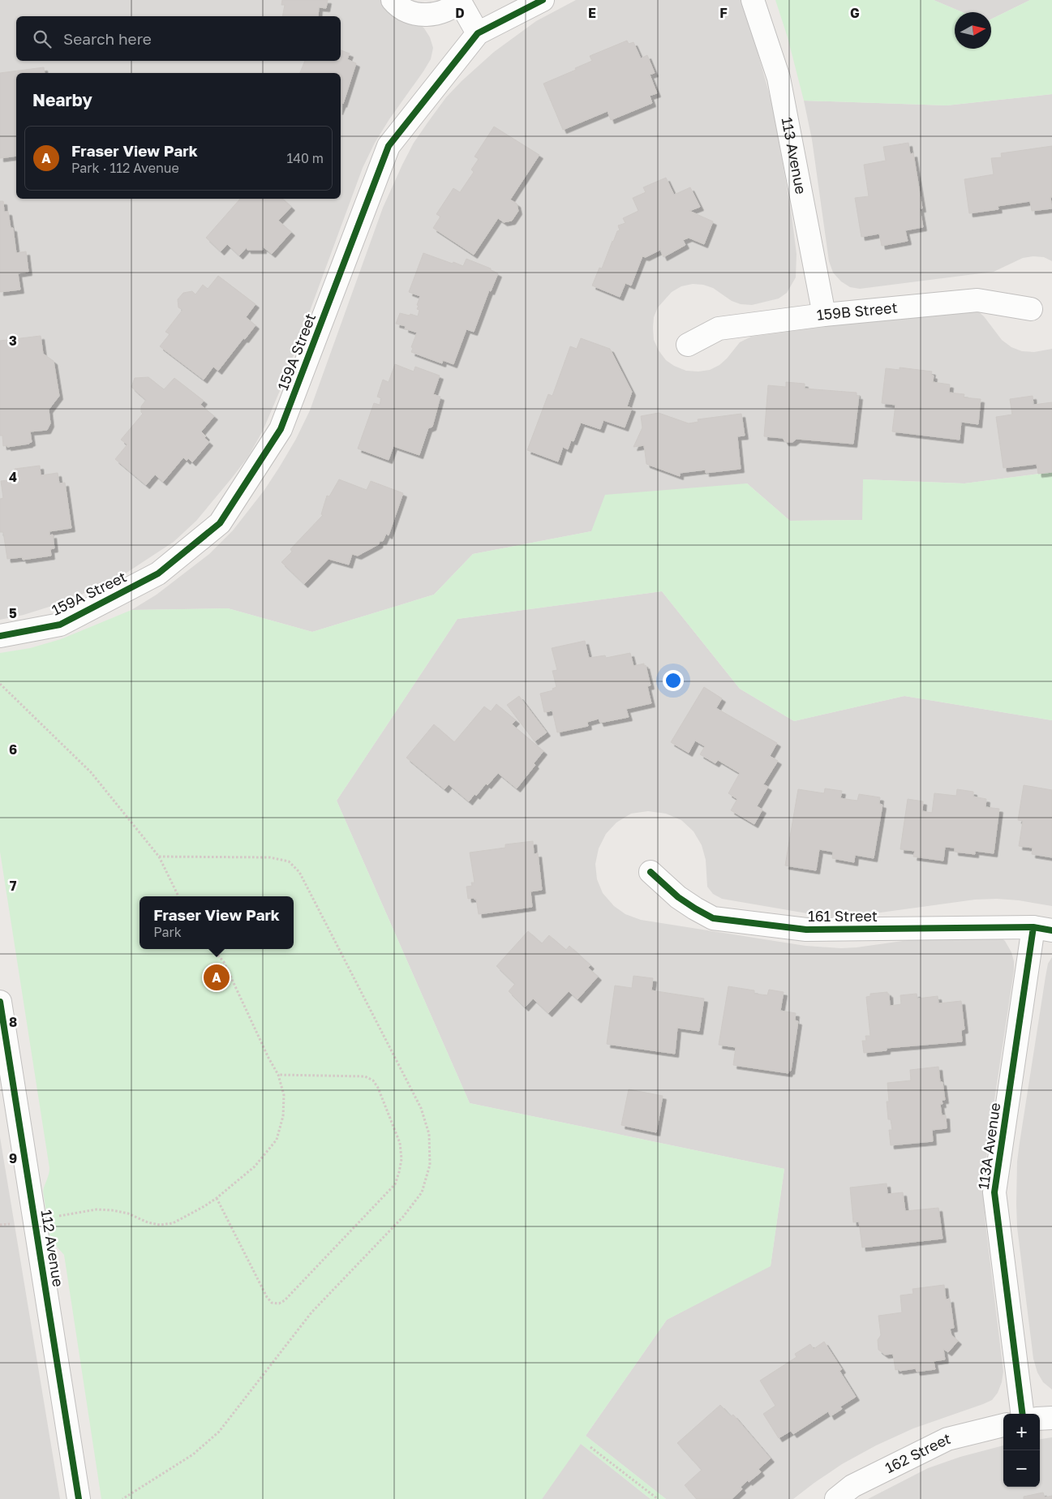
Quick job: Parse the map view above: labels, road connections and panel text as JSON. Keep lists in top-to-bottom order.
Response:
{
  "streets": {
    "street": [
      "113 Avenue",
      "159B Street",
      "159A Street",
      "161 Street",
      "113A Avenue",
      "112 Avenue",
      "162 Street"
    ]
  },
  "crossings": [
    ["113 Avenue", "159B Street"],
    ["161 Street", "113A Avenue"]
  ],
  "north": "right",
  "page": {
    "search": "Search here",
    "heading": "Nearby",
    "list": [
      {
        "mark": "A",
        "name": "Fraser View Park",
        "note": "Park · 112 Avenue",
        "value": "140 m"
      }
    ],
    "popup": ["Fraser View Park", "Park"],
    "pins": "A",
    "map_buttons": ["+", "−"]
  },
  "grid": {
    "columns": [
      "D",
      "E",
      "F",
      "G"
    ],
    "rows": [
      "3",
      "4",
      "5",
      "6",
      "7",
      "8",
      "9"
    ]
  }
}
